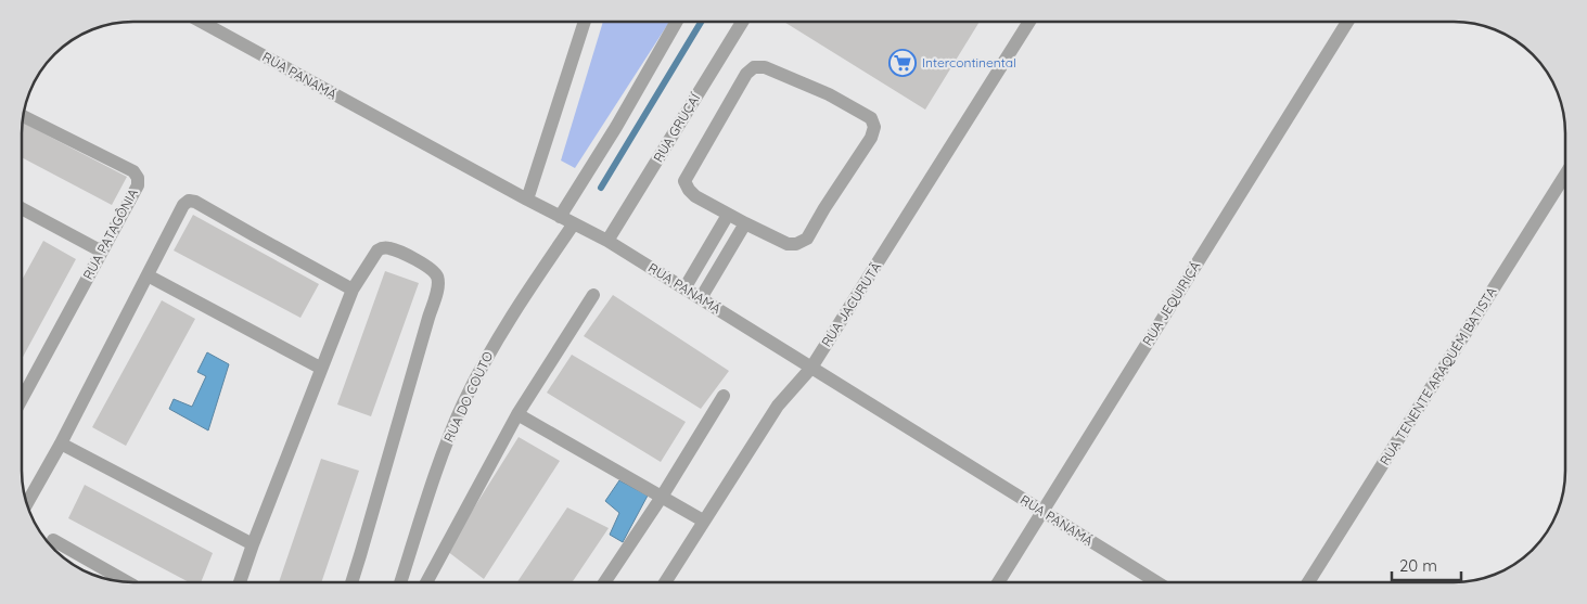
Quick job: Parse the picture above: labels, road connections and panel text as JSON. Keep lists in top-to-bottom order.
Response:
{
  "streets": {
    "street": [
      "RUA PANAMÁ",
      "RUA GRUÇAÍ",
      "RUA PATAGÔNIA",
      "RUA JEQUIRIÇÁ",
      "RUA JACURUTÃ",
      "RUA TENENTE ARAQUÉM BATISTA",
      "RUA DO COUTO"
    ]
  },
  "crossings": [
    ["RUA PANAMÁ", "RUA GRUÇAÍ"],
    ["RUA PANAMÁ", "RUA JEQUIRIÇÁ"],
    ["RUA PANAMÁ", "RUA JACURUTÃ"],
    ["RUA PANAMÁ", "RUA DO COUTO"]
  ],
  "places": {
    "supermarket": ["Intercontinental"]
  },
  "scale_bar": "20 m"
}
